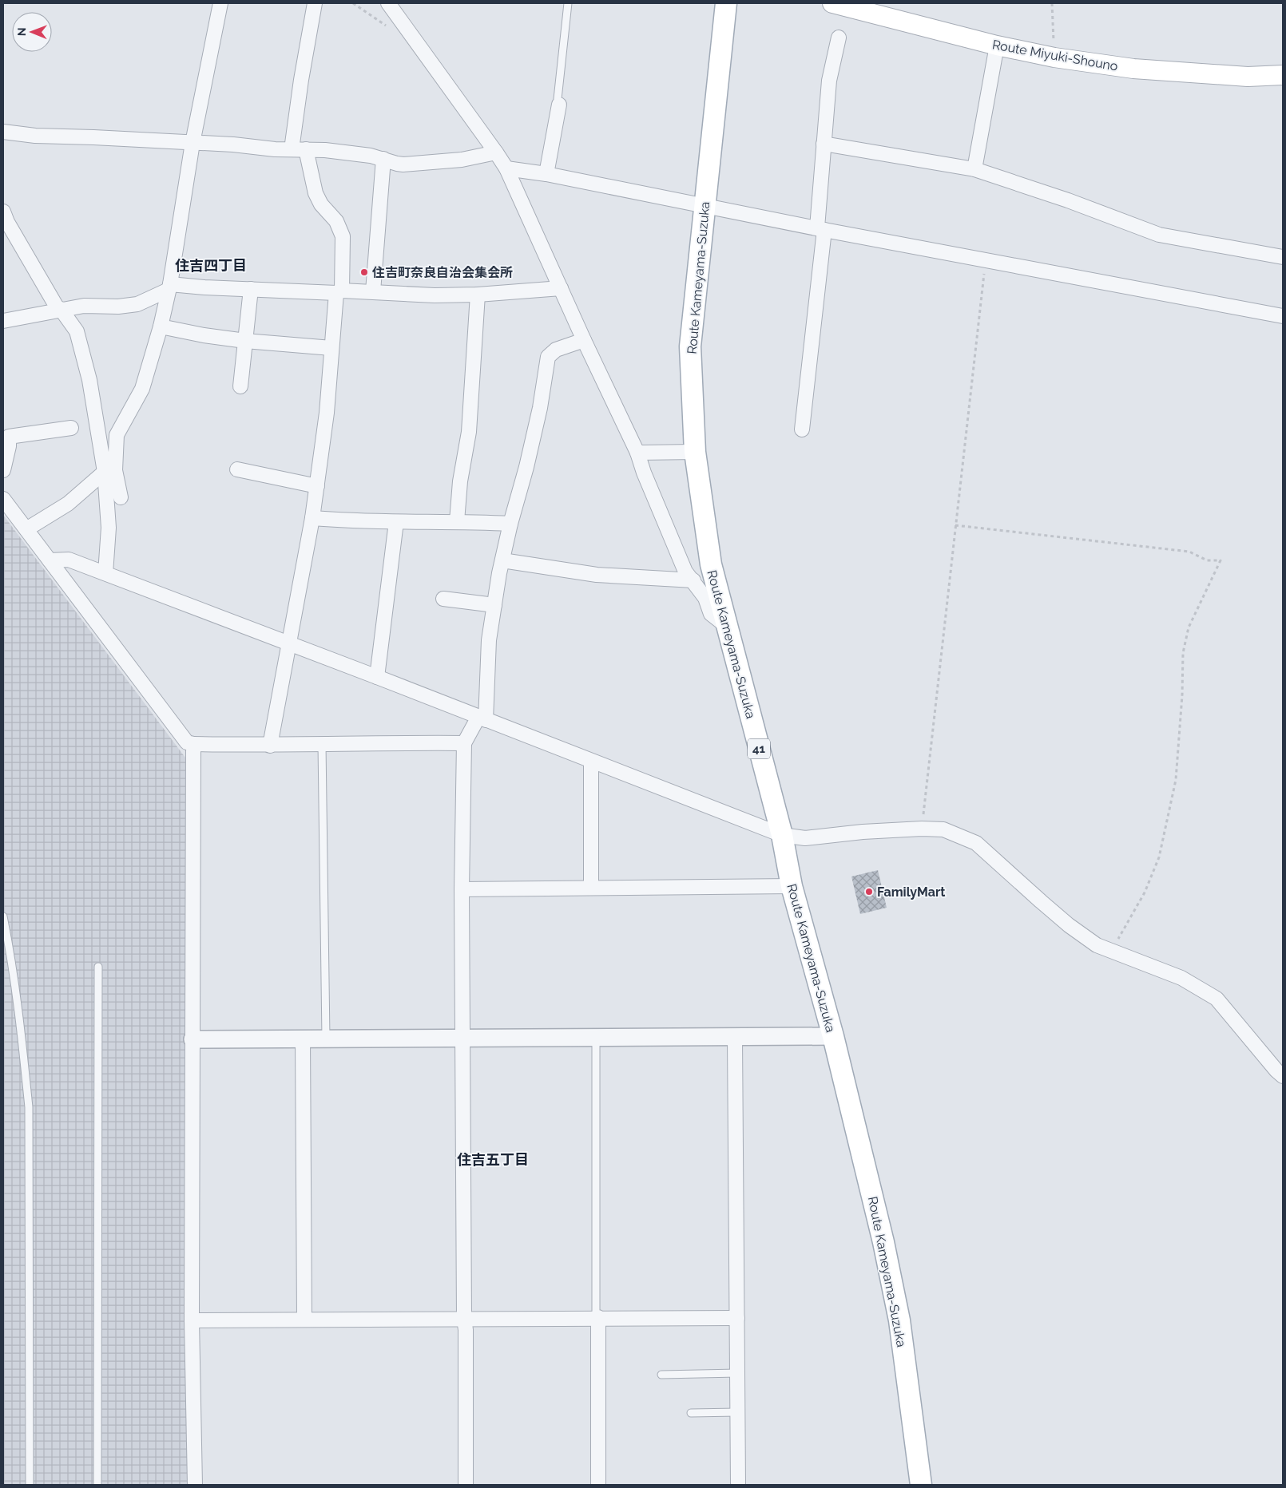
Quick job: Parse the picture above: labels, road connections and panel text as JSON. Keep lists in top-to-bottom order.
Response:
{
  "streets": {
    "main road": ["Route Miyuki-Shouno", "Route Kameyama-Suzuka", "41"]
  },
  "districts": ["住吉四丁目", "住吉五丁目"],
  "places": ["住吉町奈良自治会集会所", "FamilyMart"],
  "north": "left"
}
